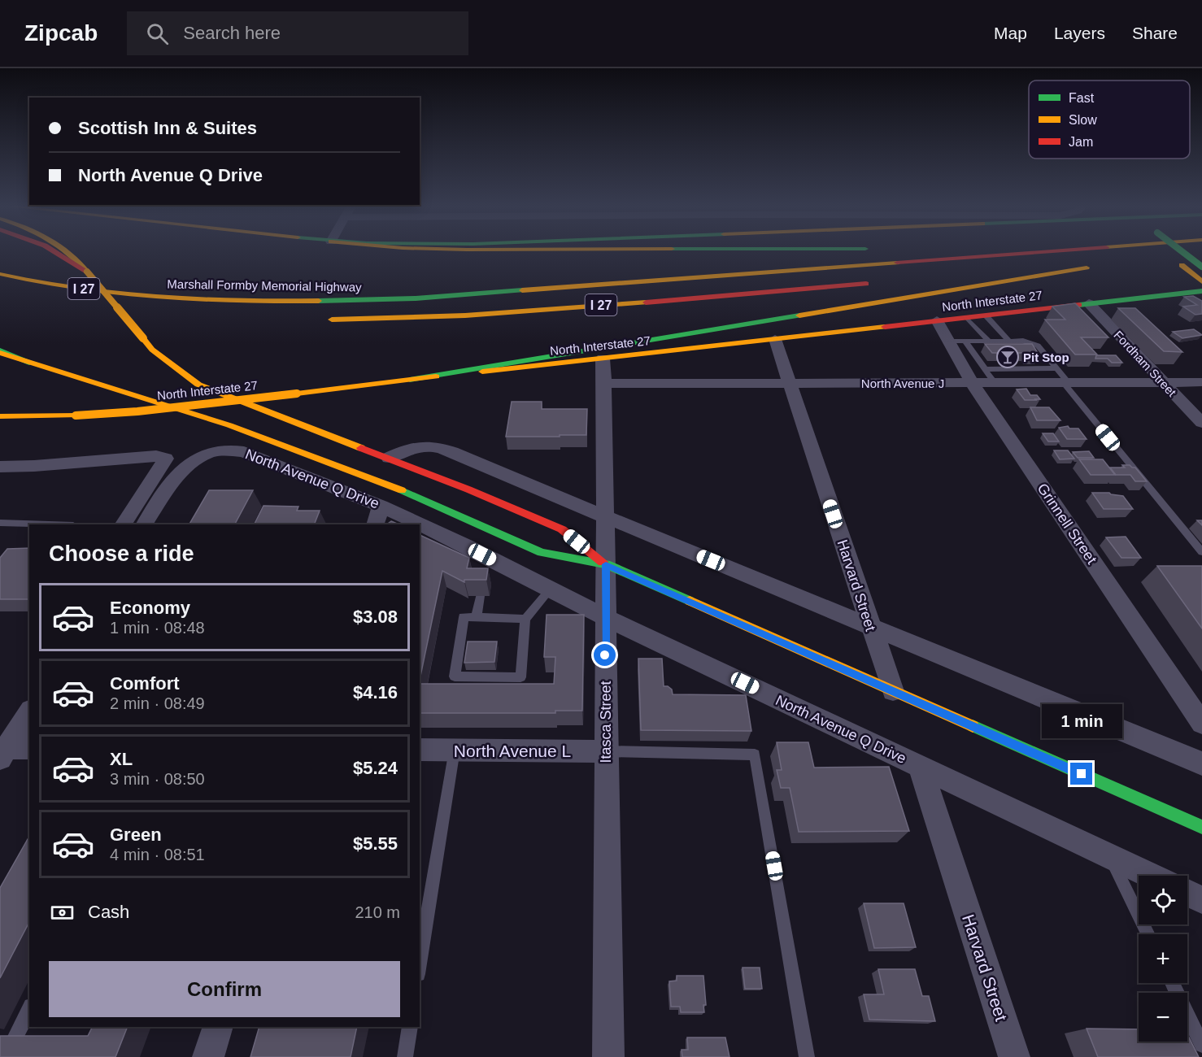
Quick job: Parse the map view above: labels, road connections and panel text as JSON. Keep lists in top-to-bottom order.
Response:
{
  "streets": {
    "main road": [
      "Marshall Formby Memorial Highway",
      "I 27",
      "North Interstate 27",
      "North Avenue Q Drive"
    ],
    "street": [
      "Fordham Street",
      "North Avenue J",
      "Grinnell Street",
      "Harvard Street",
      "Itasca Street",
      "North Avenue L"
    ]
  },
  "crossings": [
    ["North Interstate 27", "Fordham Street"],
    ["North Interstate 27", "Grinnell Street"],
    ["North Interstate 27", "Harvard Street"],
    ["North Interstate 27", "Itasca Street"],
    ["Fordham Street", "North Avenue J"],
    ["North Avenue J", "Grinnell Street"],
    ["North Avenue J", "Harvard Street"],
    ["North Avenue J", "Itasca Street"],
    ["North Avenue Q Drive", "Harvard Street"],
    ["North Avenue Q Drive", "Itasca Street"],
    ["Itasca Street", "North Avenue L"]
  ],
  "places": {
    "bar": ["Pit Stop"]
  },
  "legend": ["Fast", "Slow", "Jam"],
  "page": {
    "header": "Zipcab",
    "search": "Search here",
    "nav": ["Map", "Layers", "Share"],
    "banner": ["Scottish Inn & Suites", "North Avenue Q Drive"],
    "heading": "Choose a ride",
    "list": [
      {
        "name": "Economy",
        "note": "1 min · 08:48",
        "value": "$3.08"
      },
      {
        "name": "Comfort",
        "note": "2 min · 08:49",
        "value": "$4.16"
      },
      {
        "name": "XL",
        "note": "3 min · 08:50",
        "value": "$5.24"
      },
      {
        "name": "Green",
        "note": "4 min · 08:51",
        "value": "$5.55"
      }
    ],
    "bubble": "1 min",
    "map_buttons": ["+", "−"],
    "pay": ["Cash", "210 m"],
    "buttons": "Confirm"
  }
}
